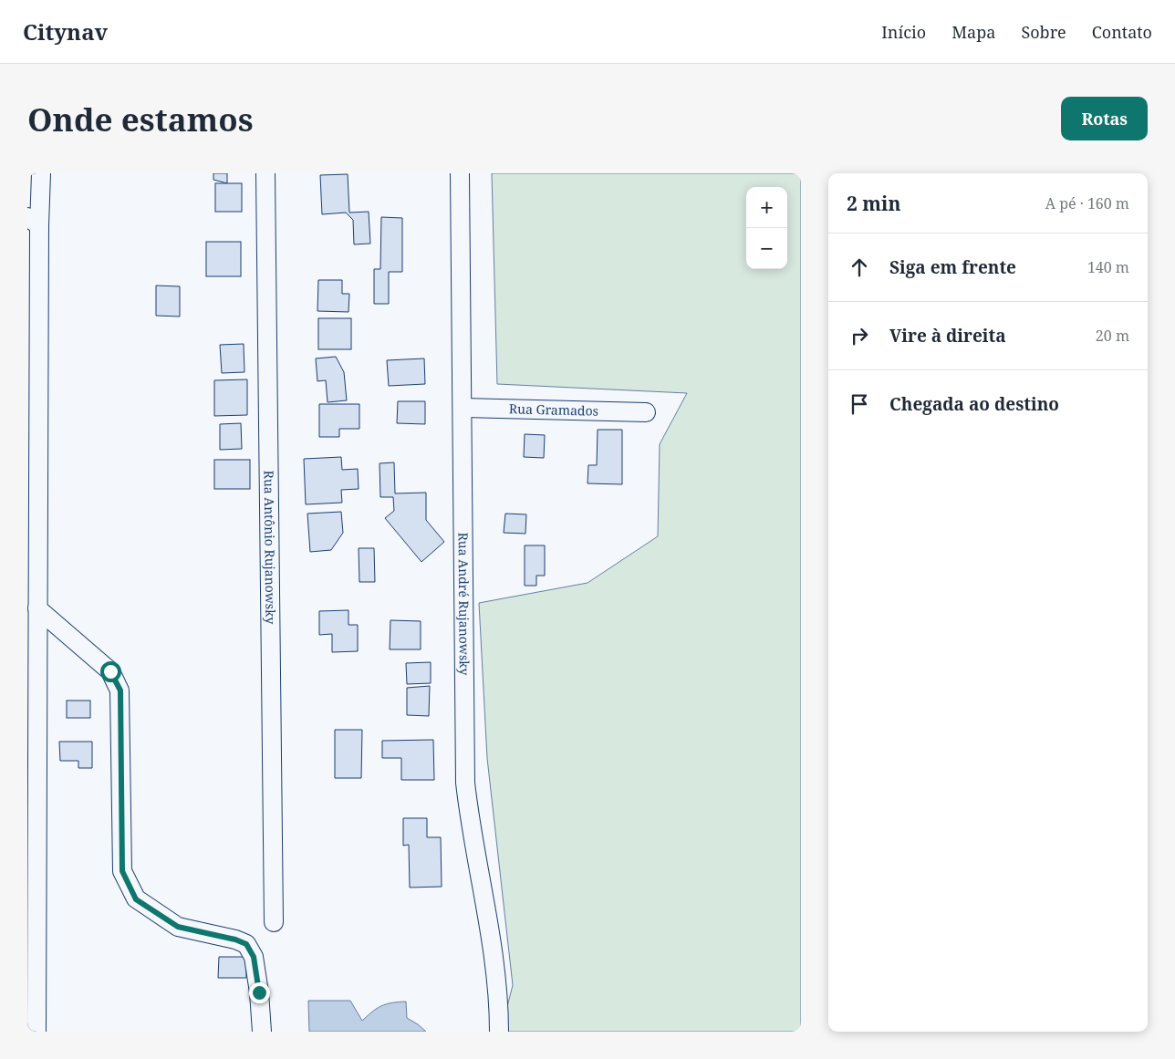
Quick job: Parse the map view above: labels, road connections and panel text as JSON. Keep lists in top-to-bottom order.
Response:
{
  "streets": {
    "street": ["Rua Gramados", "Rua Antônio Rujanowsky", "Rua André Rujanowsky"]
  },
  "crossings": [
    ["Rua Gramados", "Rua André Rujanowsky"]
  ],
  "page": {
    "header": "Citynav",
    "nav": [
      "Início",
      "Mapa",
      "Sobre",
      "Contato"
    ],
    "buttons": "Rotas",
    "title": "Onde estamos",
    "heading": ["2 min", "A pé · 160 m"],
    "map_buttons": ["+", "−"],
    "list": [
      ["Siga em frente", "140 m"],
      ["Vire à direita", "20 m"],
      "Chegada ao destino"
    ]
  }
}
